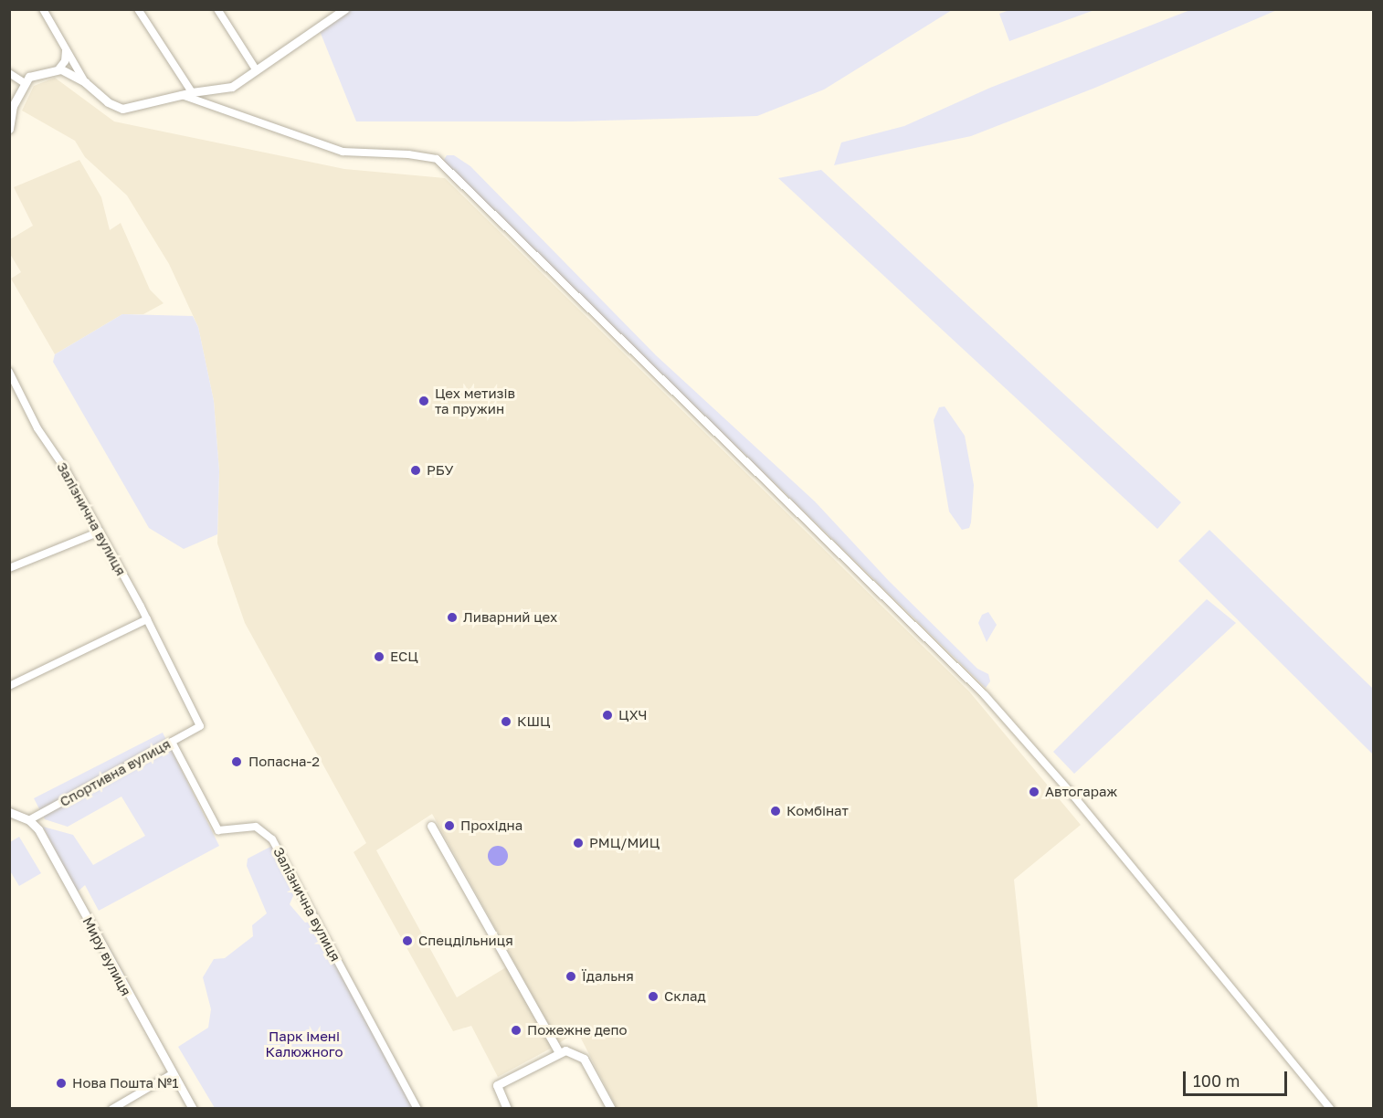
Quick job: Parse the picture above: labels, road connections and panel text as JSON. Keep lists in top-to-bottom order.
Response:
{
  "streets": {
    "street": ["Залізнична вулиця", "Спортивна вулиця", "Миру вулиця"]
  },
  "crossings": [
    ["Залізнична вулиця", "Спортивна вулиця"],
    ["Спортивна вулиця", "Миру вулиця"]
  ],
  "parks": ["Парк імені Калюжного"],
  "places": [
    "Цех метизів та пружин",
    "РБУ",
    "Ливарний цех",
    "ЕСЦ",
    "ЦХЧ",
    "КШЦ",
    "Попасна-2",
    "Автогараж",
    "Комбінат",
    "Прохідна",
    "РМЦ/МИЦ",
    "Спецдільниця",
    "Їдальня",
    "Склад",
    "Пожежне депо",
    "Нова Пошта №1"
  ],
  "scale_bar": "100 m"
}
